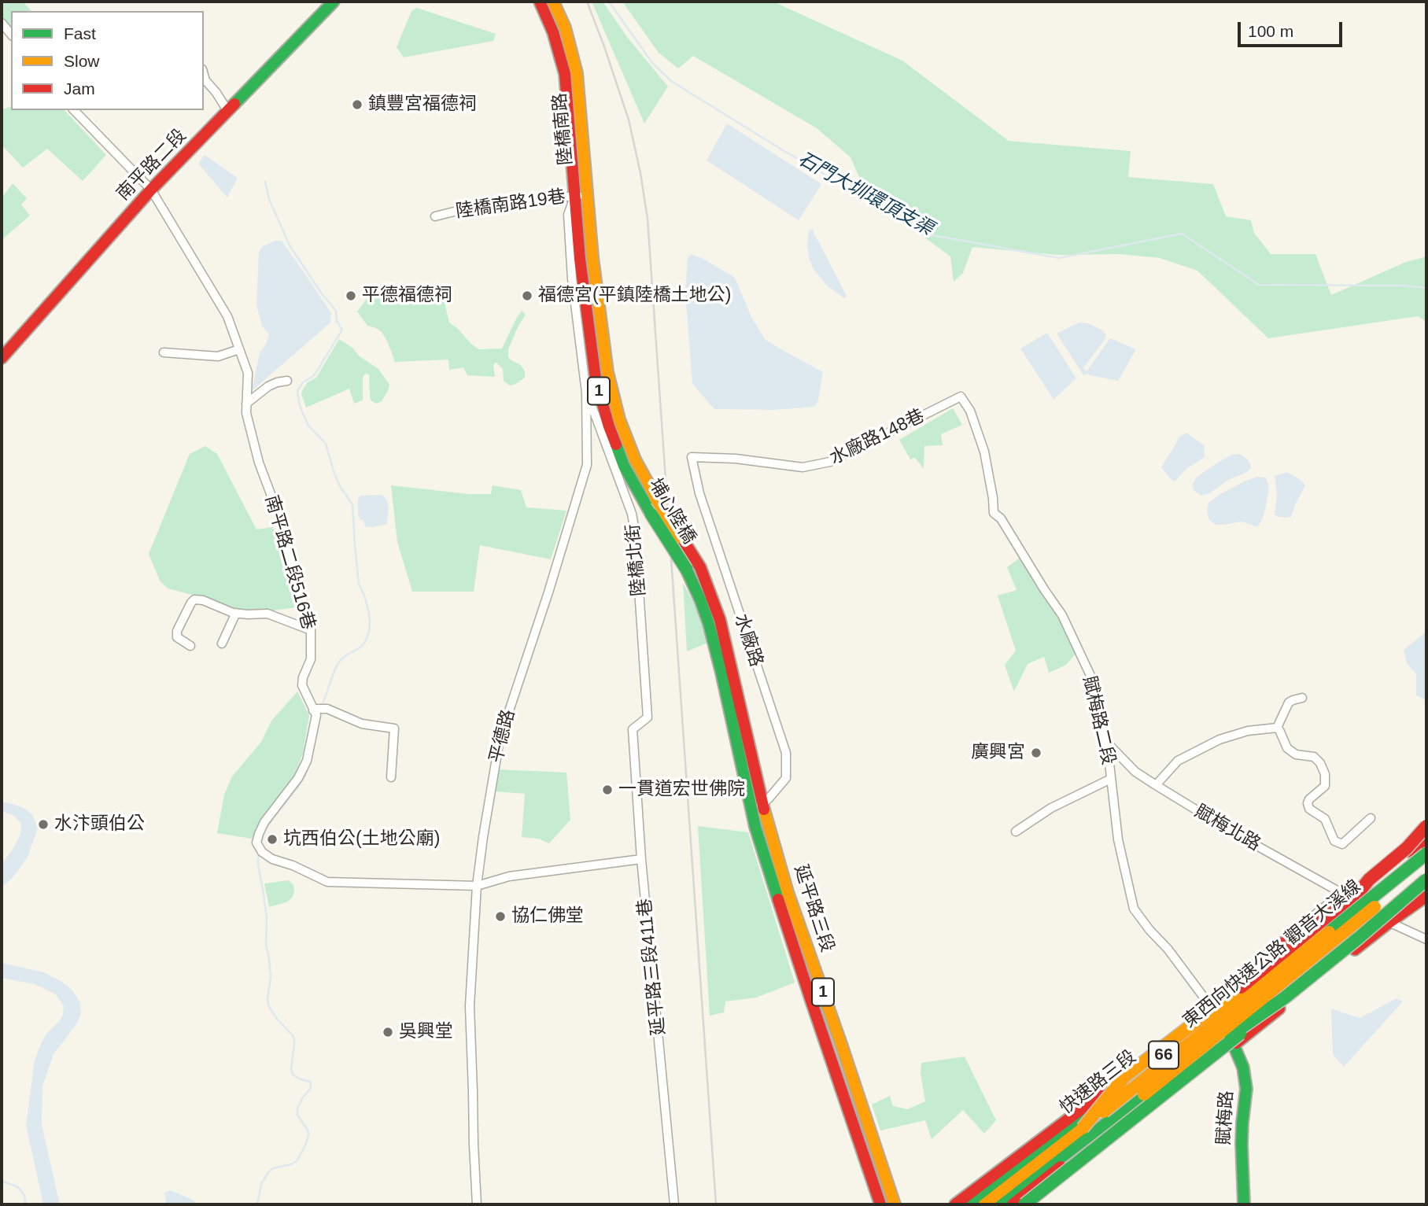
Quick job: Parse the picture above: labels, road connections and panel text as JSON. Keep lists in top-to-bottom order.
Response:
{
  "streets": {
    "main road": [
      "陸橋南路",
      "南平路二段",
      "1",
      "埔心陸橋",
      "延平路三段",
      "東西向快速公路 觀音大溪線",
      "66",
      "快速路三段",
      "賦梅路"
    ],
    "street": [
      "陸橋南路19巷",
      "水廠路148巷",
      "陸橋北街",
      "南平路二段516巷",
      "水廠路",
      "賦梅路二段",
      "平德路",
      "賦梅北路",
      "延平路三段411巷"
    ]
  },
  "crossings": [
    ["陸橋南路", "陸橋南路19巷"],
    ["陸橋南路", "埔心陸橋"],
    ["陸橋南路", "平德路"],
    ["南平路二段", "南平路二段516巷"],
    ["水廠路148巷", "水廠路"],
    ["水廠路148巷", "賦梅路二段"],
    ["埔心陸橋", "延平路三段"],
    ["陸橋北街", "平德路"],
    ["陸橋北街", "延平路三段411巷"],
    ["南平路二段516巷", "平德路"],
    ["南平路二段516巷", "延平路三段411巷"],
    ["水廠路", "延平路三段"],
    ["賦梅路二段", "賦梅北路"],
    ["賦梅路二段", "快速路三段"],
    ["賦梅北路", "快速路三段"],
    ["66", "賦梅路"]
  ],
  "water": ["石門大圳環頂支渠"],
  "places": [
    "鎮豐宮福德祠",
    "平德福德祠",
    "福德宮(平鎮陸橋土地公)",
    "廣興宮",
    "一貫道宏世佛院",
    "水汴頭伯公",
    "坑西伯公(土地公廟)",
    "協仁佛堂",
    "吳興堂"
  ],
  "legend": ["Fast", "Slow", "Jam"],
  "scale_bar": "100 m"
}
